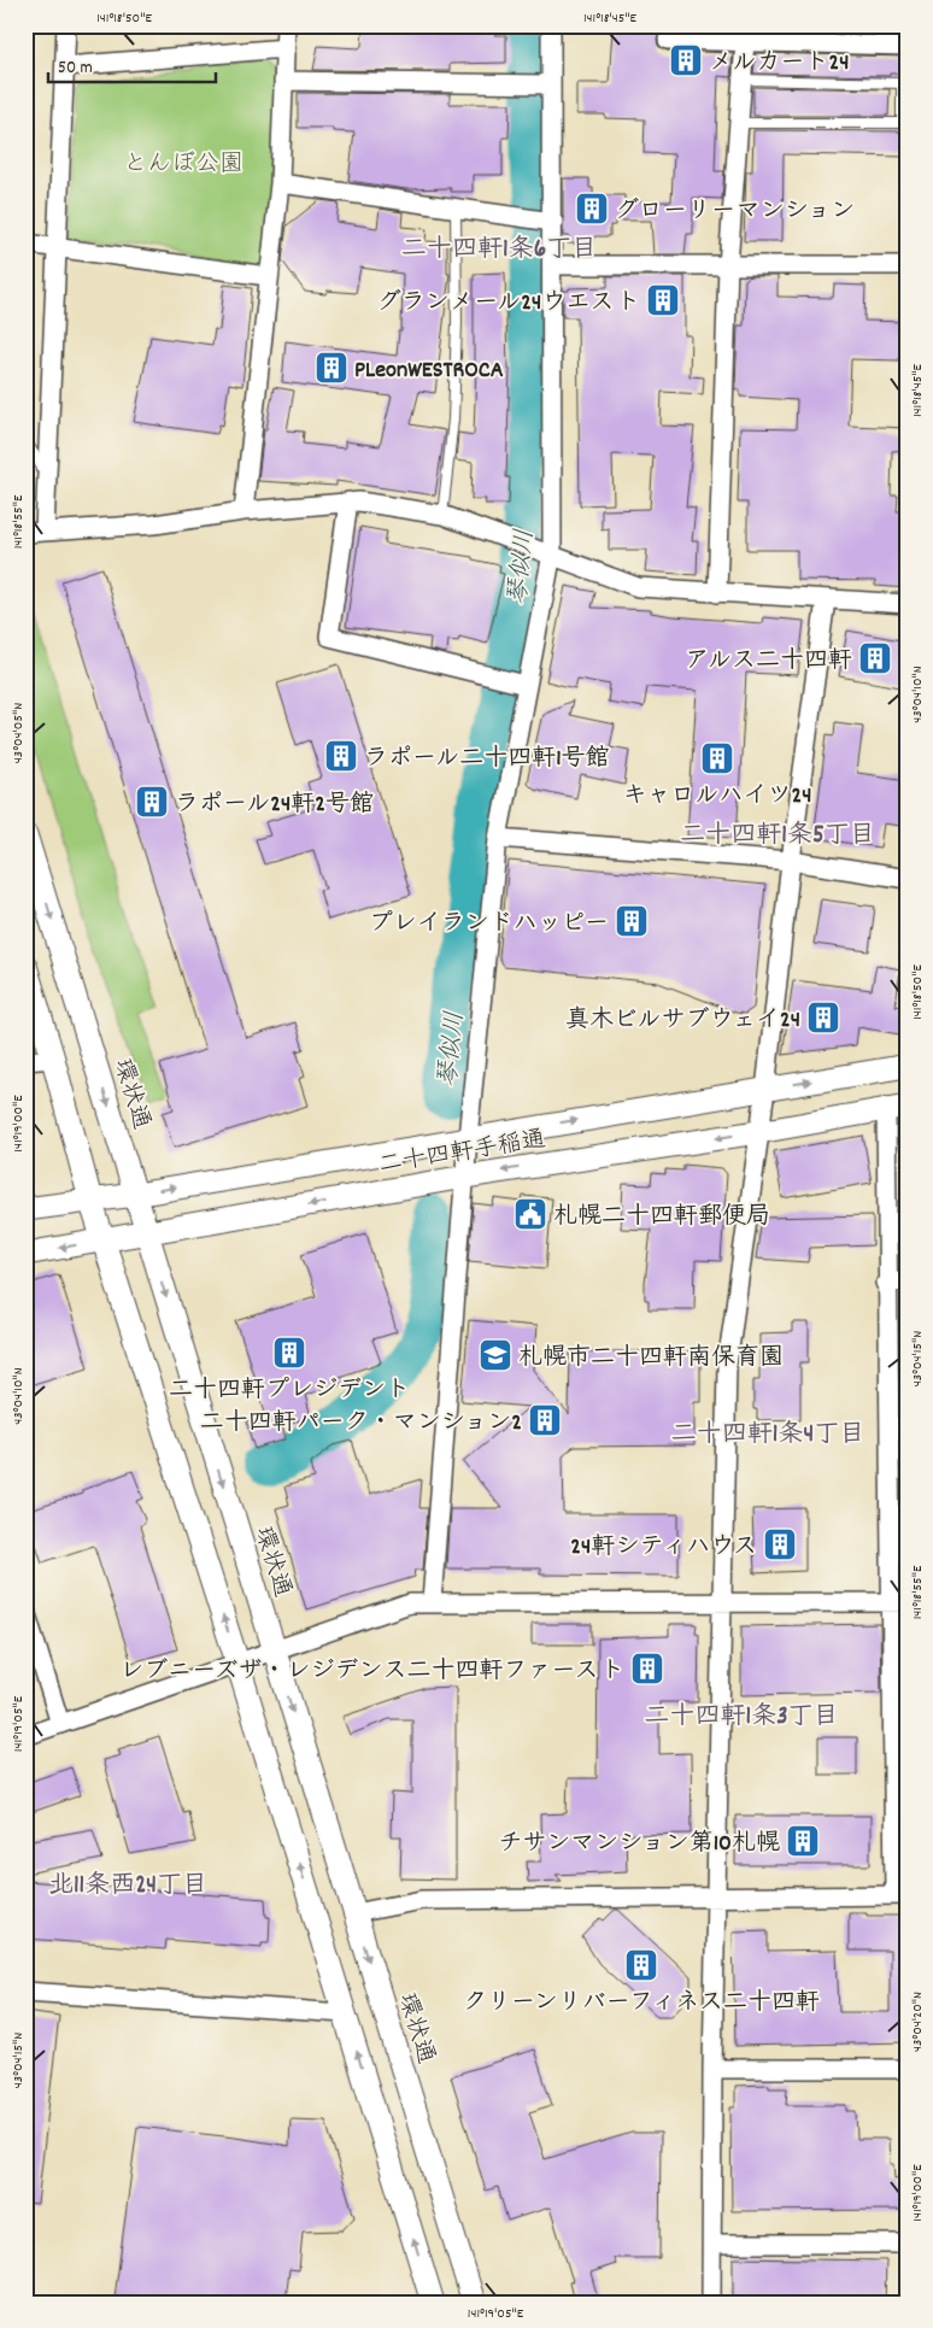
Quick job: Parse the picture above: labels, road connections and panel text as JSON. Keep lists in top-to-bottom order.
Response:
{
  "streets": {
    "street": ["環状通", "二十四軒手稲通"]
  },
  "crossings": [
    ["環状通", "二十四軒手稲通"]
  ],
  "districts": [
    "二十四軒1条6丁目",
    "二十四軒1条5丁目",
    "二十四軒1条4丁目",
    "二十四軒1条3丁目",
    "北11条西24丁目"
  ],
  "water": ["琴似川"],
  "parks": ["とんぼ公園"],
  "places": {
    "building": [
      "メルカート24",
      "グローリーマンション",
      "グランメール24ウエスト",
      "PLeonWESTROCA",
      "アルス二十四軒",
      "ラポール二十四軒1号館",
      "キャロルハイツ24",
      "ラポール24軒2号館",
      "プレイランドハッピー",
      "真木ビルサブウェイ24",
      "二十四軒プレジデント",
      "二十四軒パーク・マンション2",
      "24軒シティハウス",
      "レブニーズザ・レジデンス二十四軒ファースト",
      "チサンマンション第10札幌",
      "クリーンリバーフィネス二十四軒"
    ],
    "public building": ["札幌二十四軒郵便局"],
    "school or university": ["札幌市二十四軒南保育園"]
  },
  "scale_bar": "50 m",
  "coordinates": [
    "141°18'50\"E",
    "141°18'45\"E",
    "141°18'55\"E",
    "43°04'10\"N",
    "43°04'05\"N",
    "141°19'00\"E",
    "43°04'15\"N",
    "141°19'05\"E",
    "43°04'20\"N"
  ]
}
